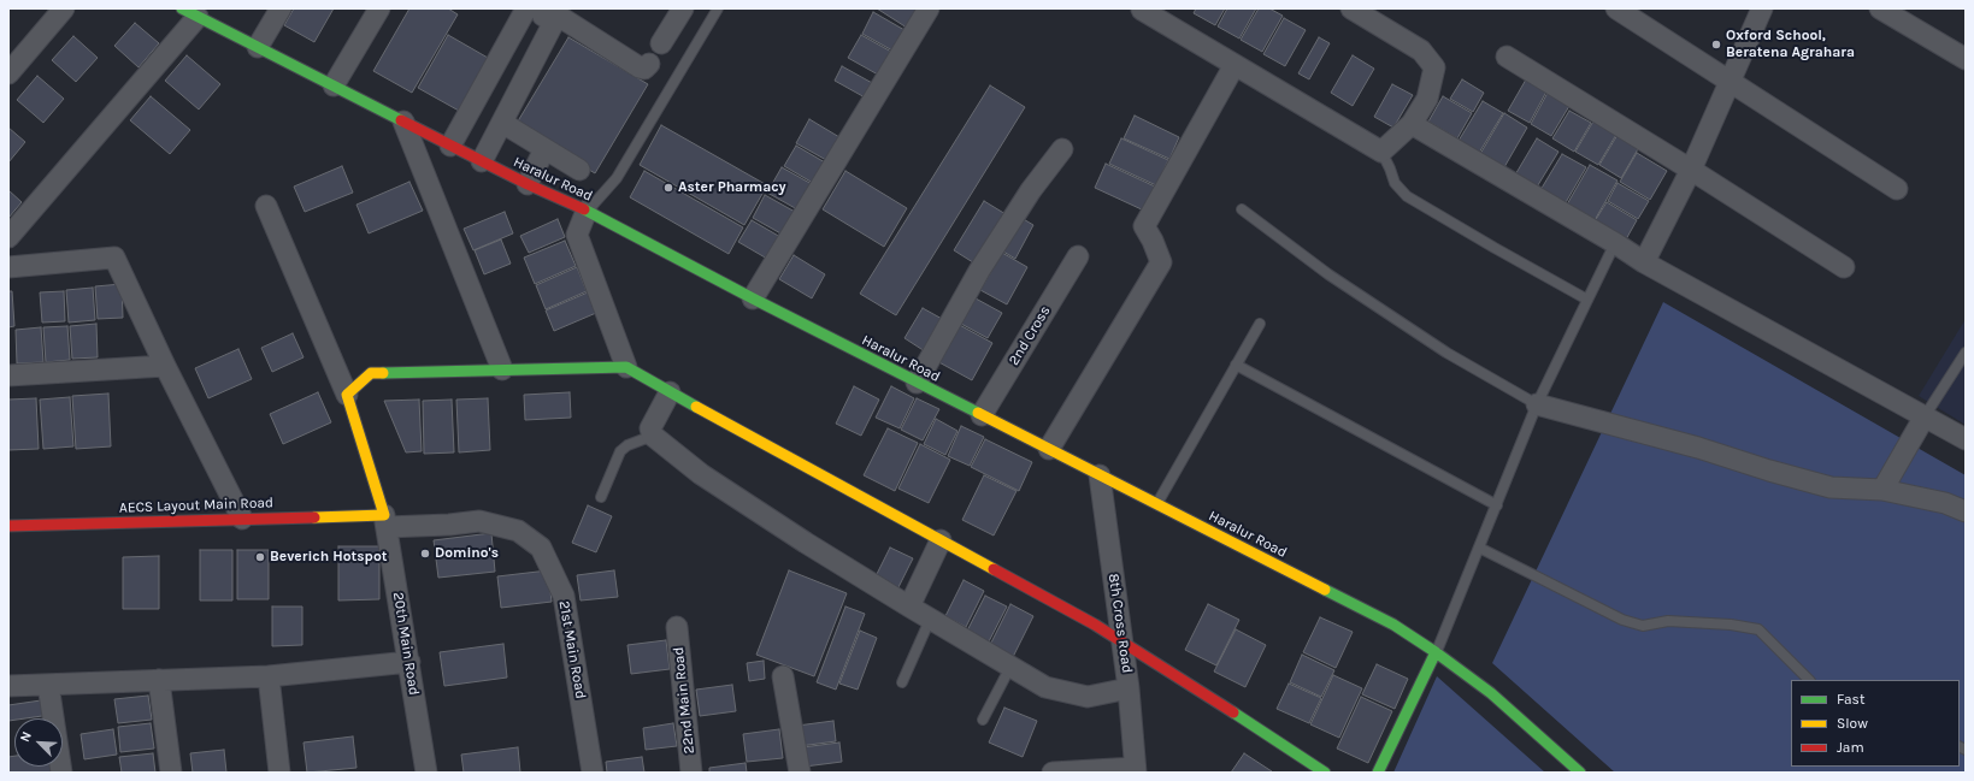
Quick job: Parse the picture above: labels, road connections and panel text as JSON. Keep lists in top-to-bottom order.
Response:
{
  "streets": {
    "street": [
      "Haralur Road",
      "2nd Cross",
      "AECS Layout Main Road",
      "8th Cross Road",
      "20th Main Road",
      "21st Main Road",
      "22nd Main Road"
    ]
  },
  "crossings": [
    ["Haralur Road", "2nd Cross"],
    ["Haralur Road", "8th Cross Road"],
    ["AECS Layout Main Road", "20th Main Road"],
    ["AECS Layout Main Road", "21st Main Road"],
    ["20th Main Road", "21st Main Road"]
  ],
  "places": [
    "Oxford School, Beratena Agrahara",
    "Aster Pharmacy",
    "Domino's",
    "Beverich Hotspot"
  ],
  "legend": ["Fast", "Slow", "Jam"],
  "north": "top left"
}
